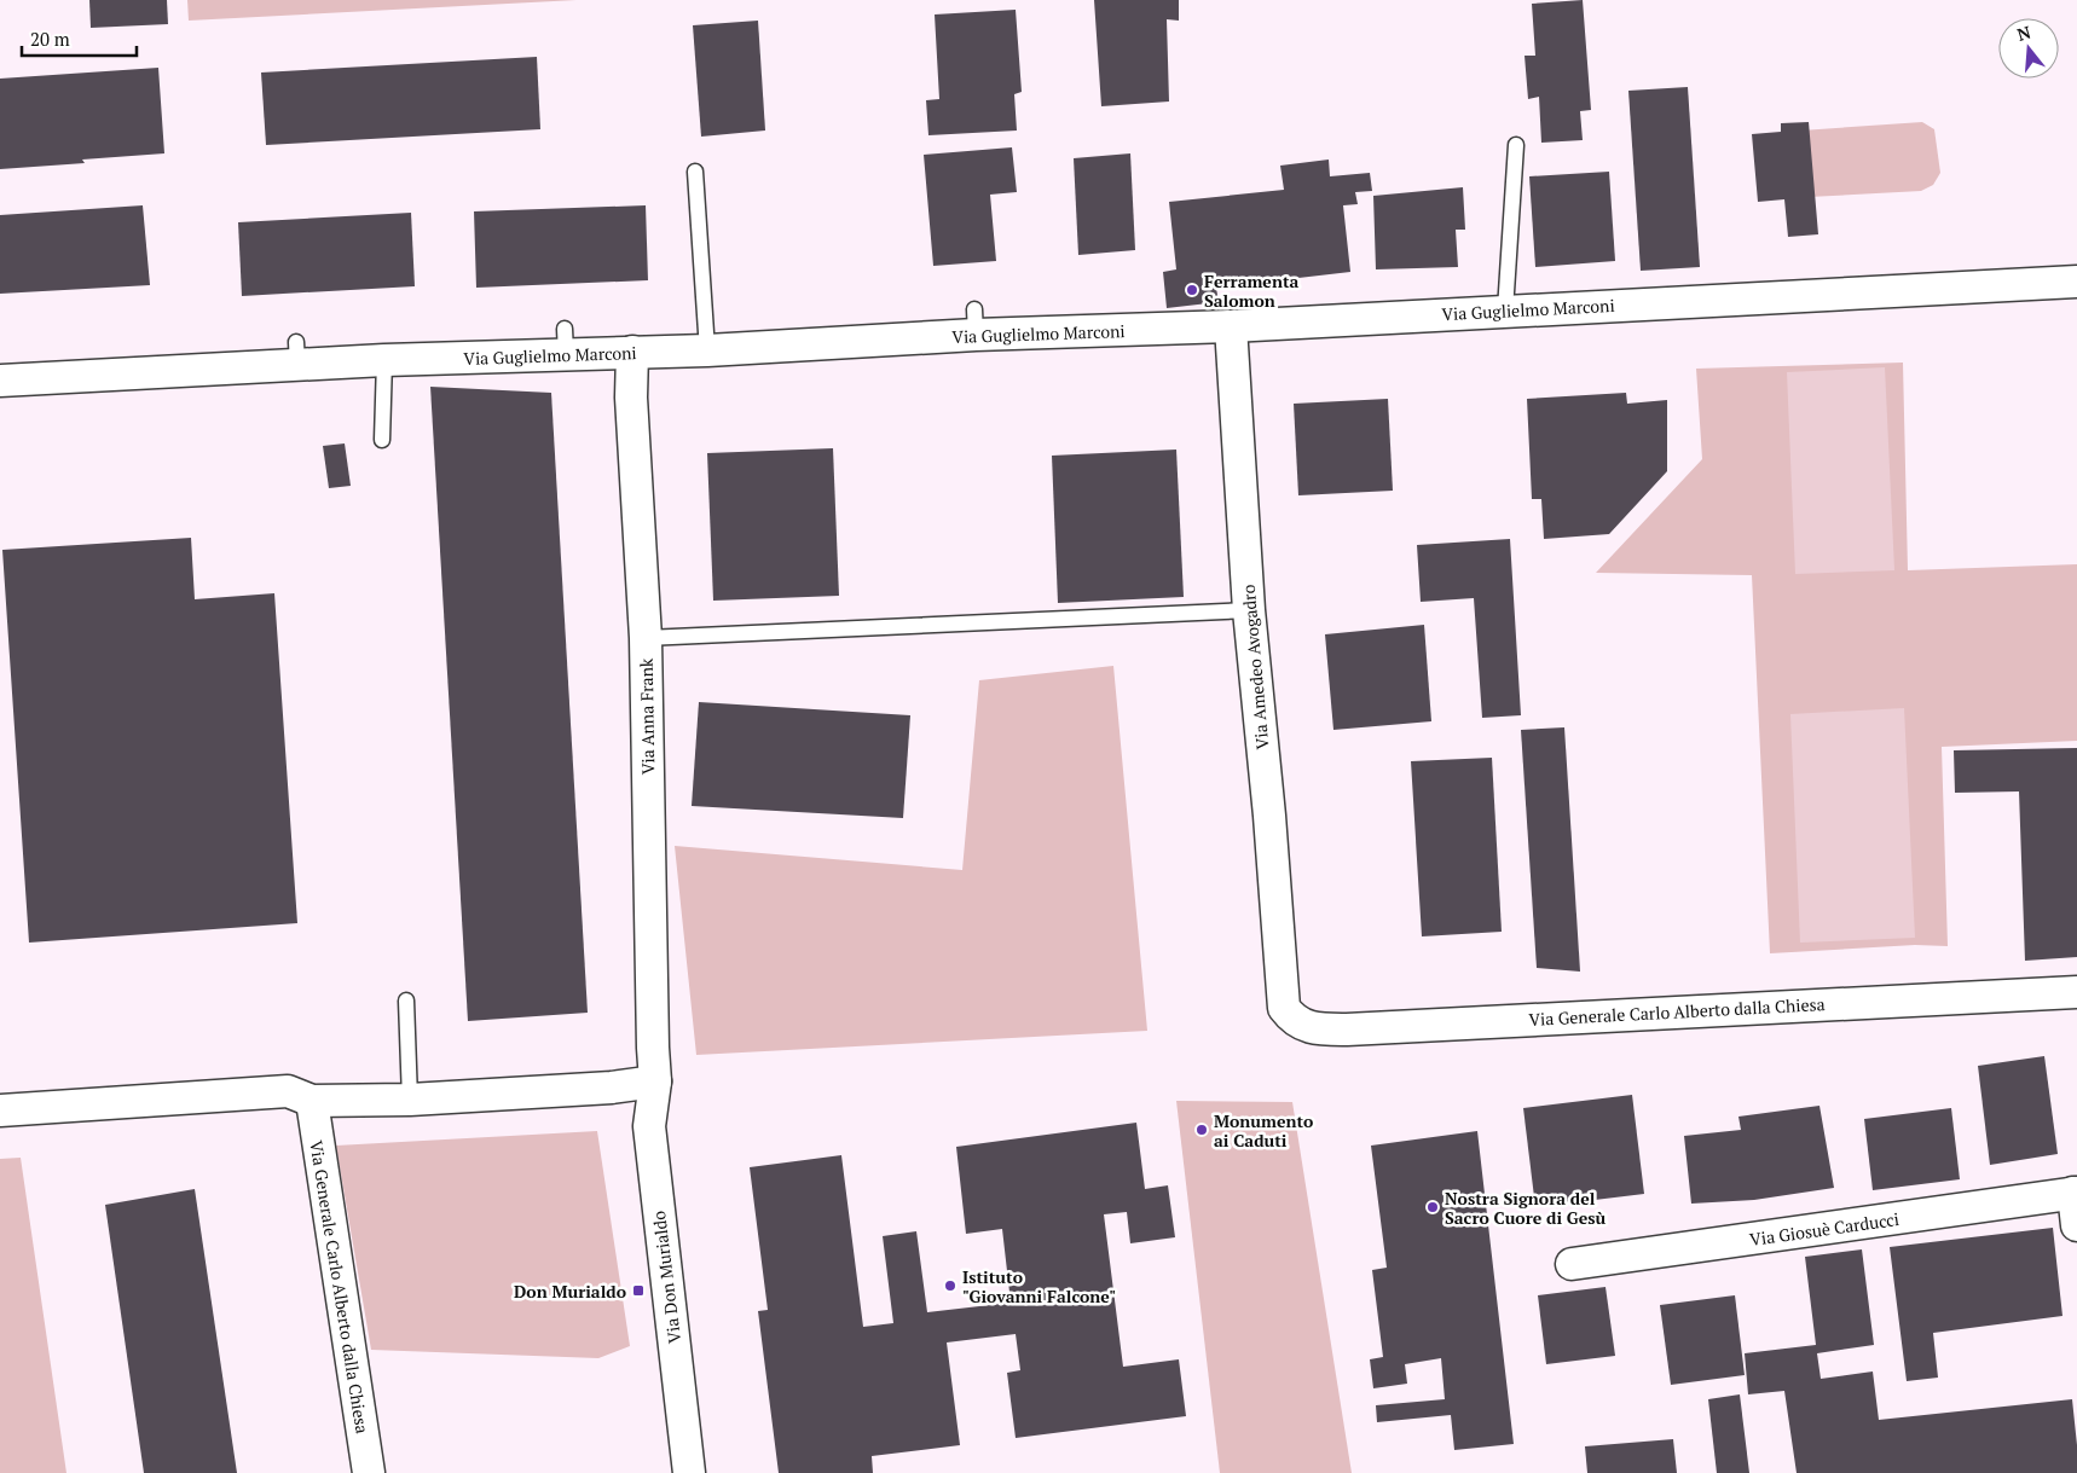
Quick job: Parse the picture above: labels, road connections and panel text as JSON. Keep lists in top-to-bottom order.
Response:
{
  "streets": {
    "street": [
      "Via Guglielmo Marconi",
      "Via Amedeo Avogadro",
      "Via Anna Frank",
      "Via Generale Carlo Alberto dalla Chiesa",
      "Via Giosuè Carducci",
      "Via Don Murialdo"
    ]
  },
  "crossings": [
    ["Via Guglielmo Marconi", "Via Amedeo Avogadro"],
    ["Via Guglielmo Marconi", "Via Anna Frank"],
    ["Via Amedeo Avogadro", "Via Generale Carlo Alberto dalla Chiesa"],
    ["Via Anna Frank", "Via Don Murialdo"]
  ],
  "places": {
    "other": [
      "Ferramenta Salomon",
      "Monumento ai Caduti",
      "Nostra Signora del Sacro Cuore di Gesù",
      "Istituto \"Giovanni Falcone\""
    ],
    "transit": ["Don Murialdo"]
  },
  "scale_bar": "20 m",
  "north": "top"
}
